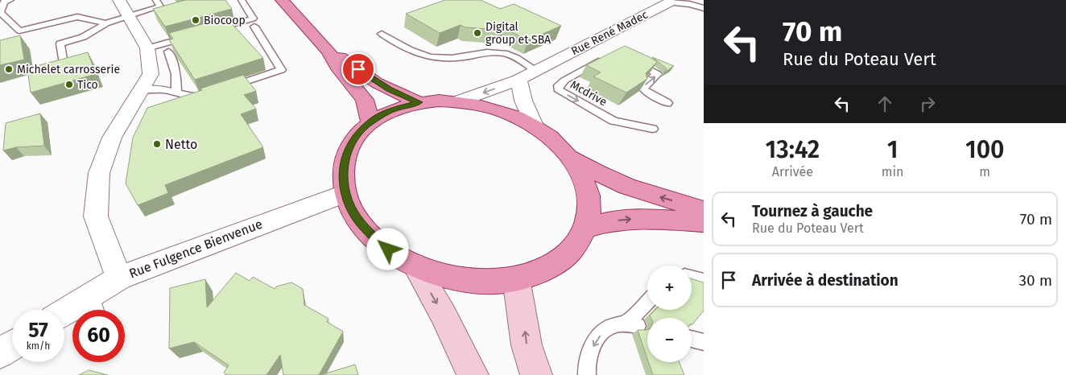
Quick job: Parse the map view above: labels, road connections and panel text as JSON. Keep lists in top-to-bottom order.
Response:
{
  "streets": {
    "street": ["Rue René Madec", "Rue Fulgence Bienvenue"],
    "lane": ["Mcdrive"]
  },
  "places": [
    "Biocoop",
    "Digital group et SBA",
    "Michelet carrosserie",
    "Tico",
    "Netto"
  ],
  "page": {
    "turn": ["70 m", "Rue du Poteau Vert"],
    "eta": [
      "13:42",
      "Arrivée",
      "1",
      "min",
      "100",
      "m"
    ],
    "list": [
      {
        "name": "Tournez à gauche",
        "note": "Rue du Poteau Vert",
        "value": "70 m"
      },
      {
        "name": "Arrivée à destination",
        "value": "30 m"
      }
    ],
    "map_buttons": ["+", "−"],
    "speed": "57 km/h",
    "limit": "60"
  }
}
